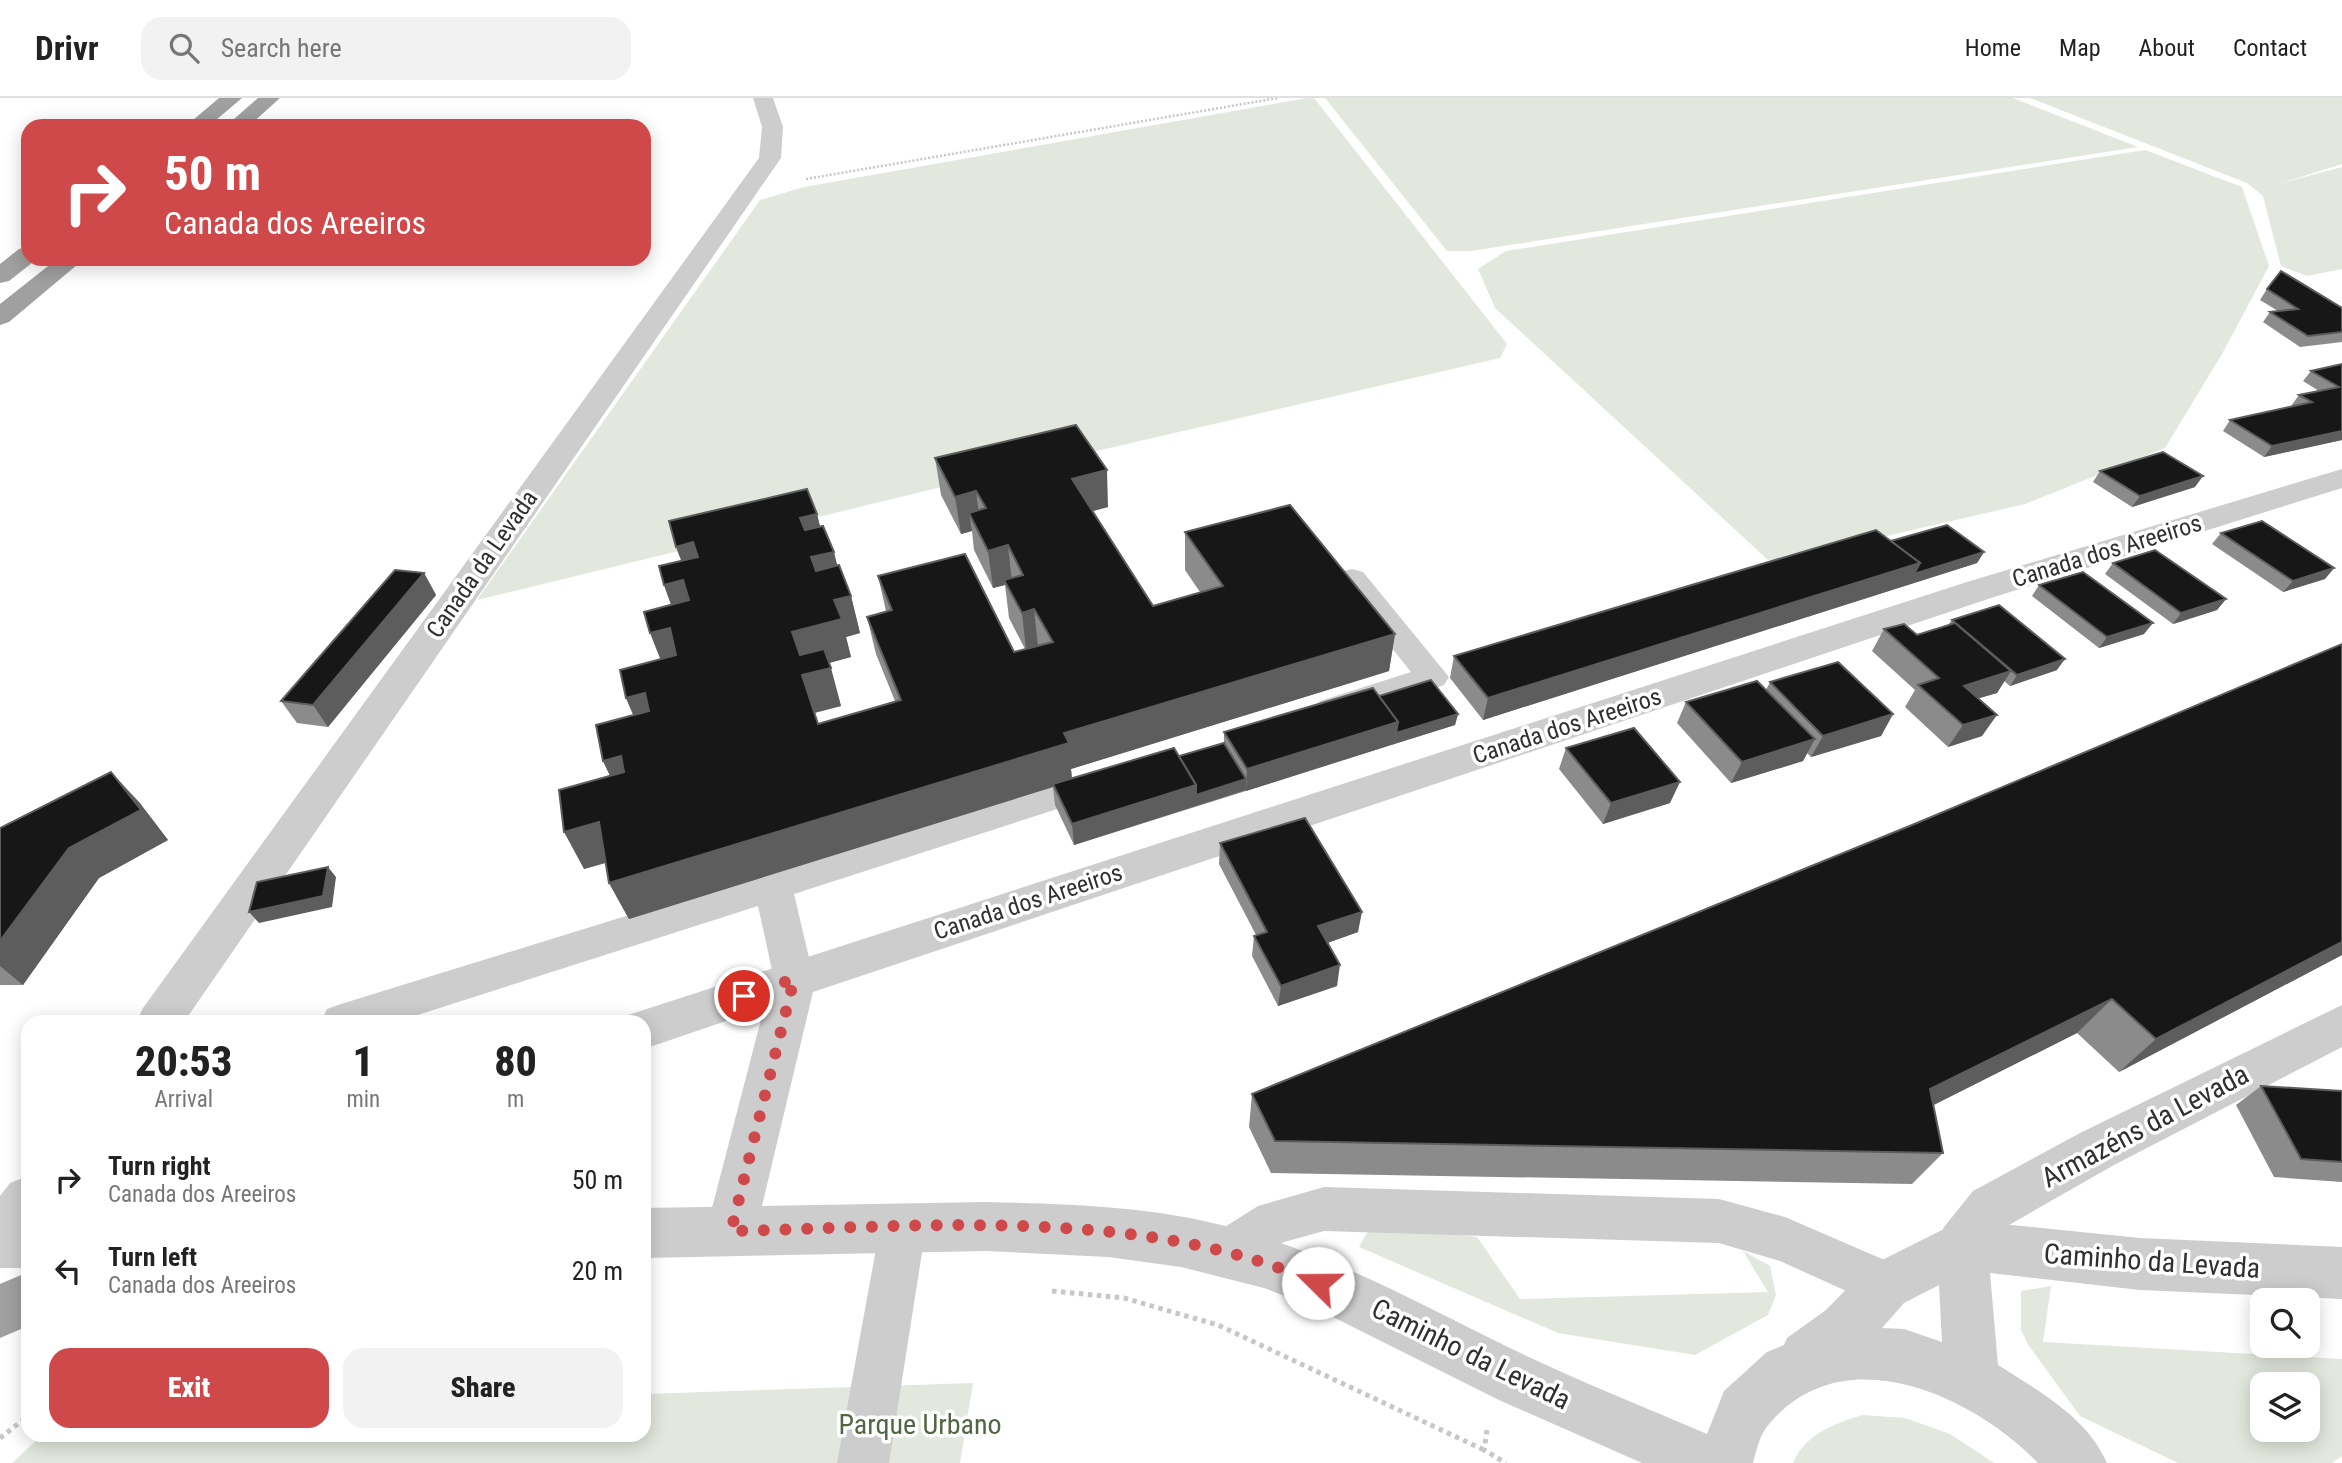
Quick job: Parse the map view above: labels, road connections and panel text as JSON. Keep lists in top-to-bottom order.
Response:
{
  "streets": {
    "street": [
      "Canada dos Areeiros",
      "Canada da Levada",
      "Armazéns da Levada",
      "Caminho da Levada"
    ]
  },
  "crossings": [
    ["Armazéns da Levada", "Caminho da Levada"]
  ],
  "parks": ["Parque Urbano"],
  "page": {
    "header": "Drivr",
    "search": "Search here",
    "nav": [
      "Home",
      "Map",
      "About",
      "Contact"
    ],
    "turn": ["50 m", "Canada dos Areeiros"],
    "eta": [
      "20:53",
      "Arrival",
      "1",
      "min",
      "80",
      "m"
    ],
    "list": [
      {
        "name": "Turn right",
        "note": "Canada dos Areeiros",
        "value": "50 m"
      },
      {
        "name": "Turn left",
        "note": "Canada dos Areeiros",
        "value": "20 m"
      }
    ],
    "buttons": ["Exit", "Share"]
  }
}
